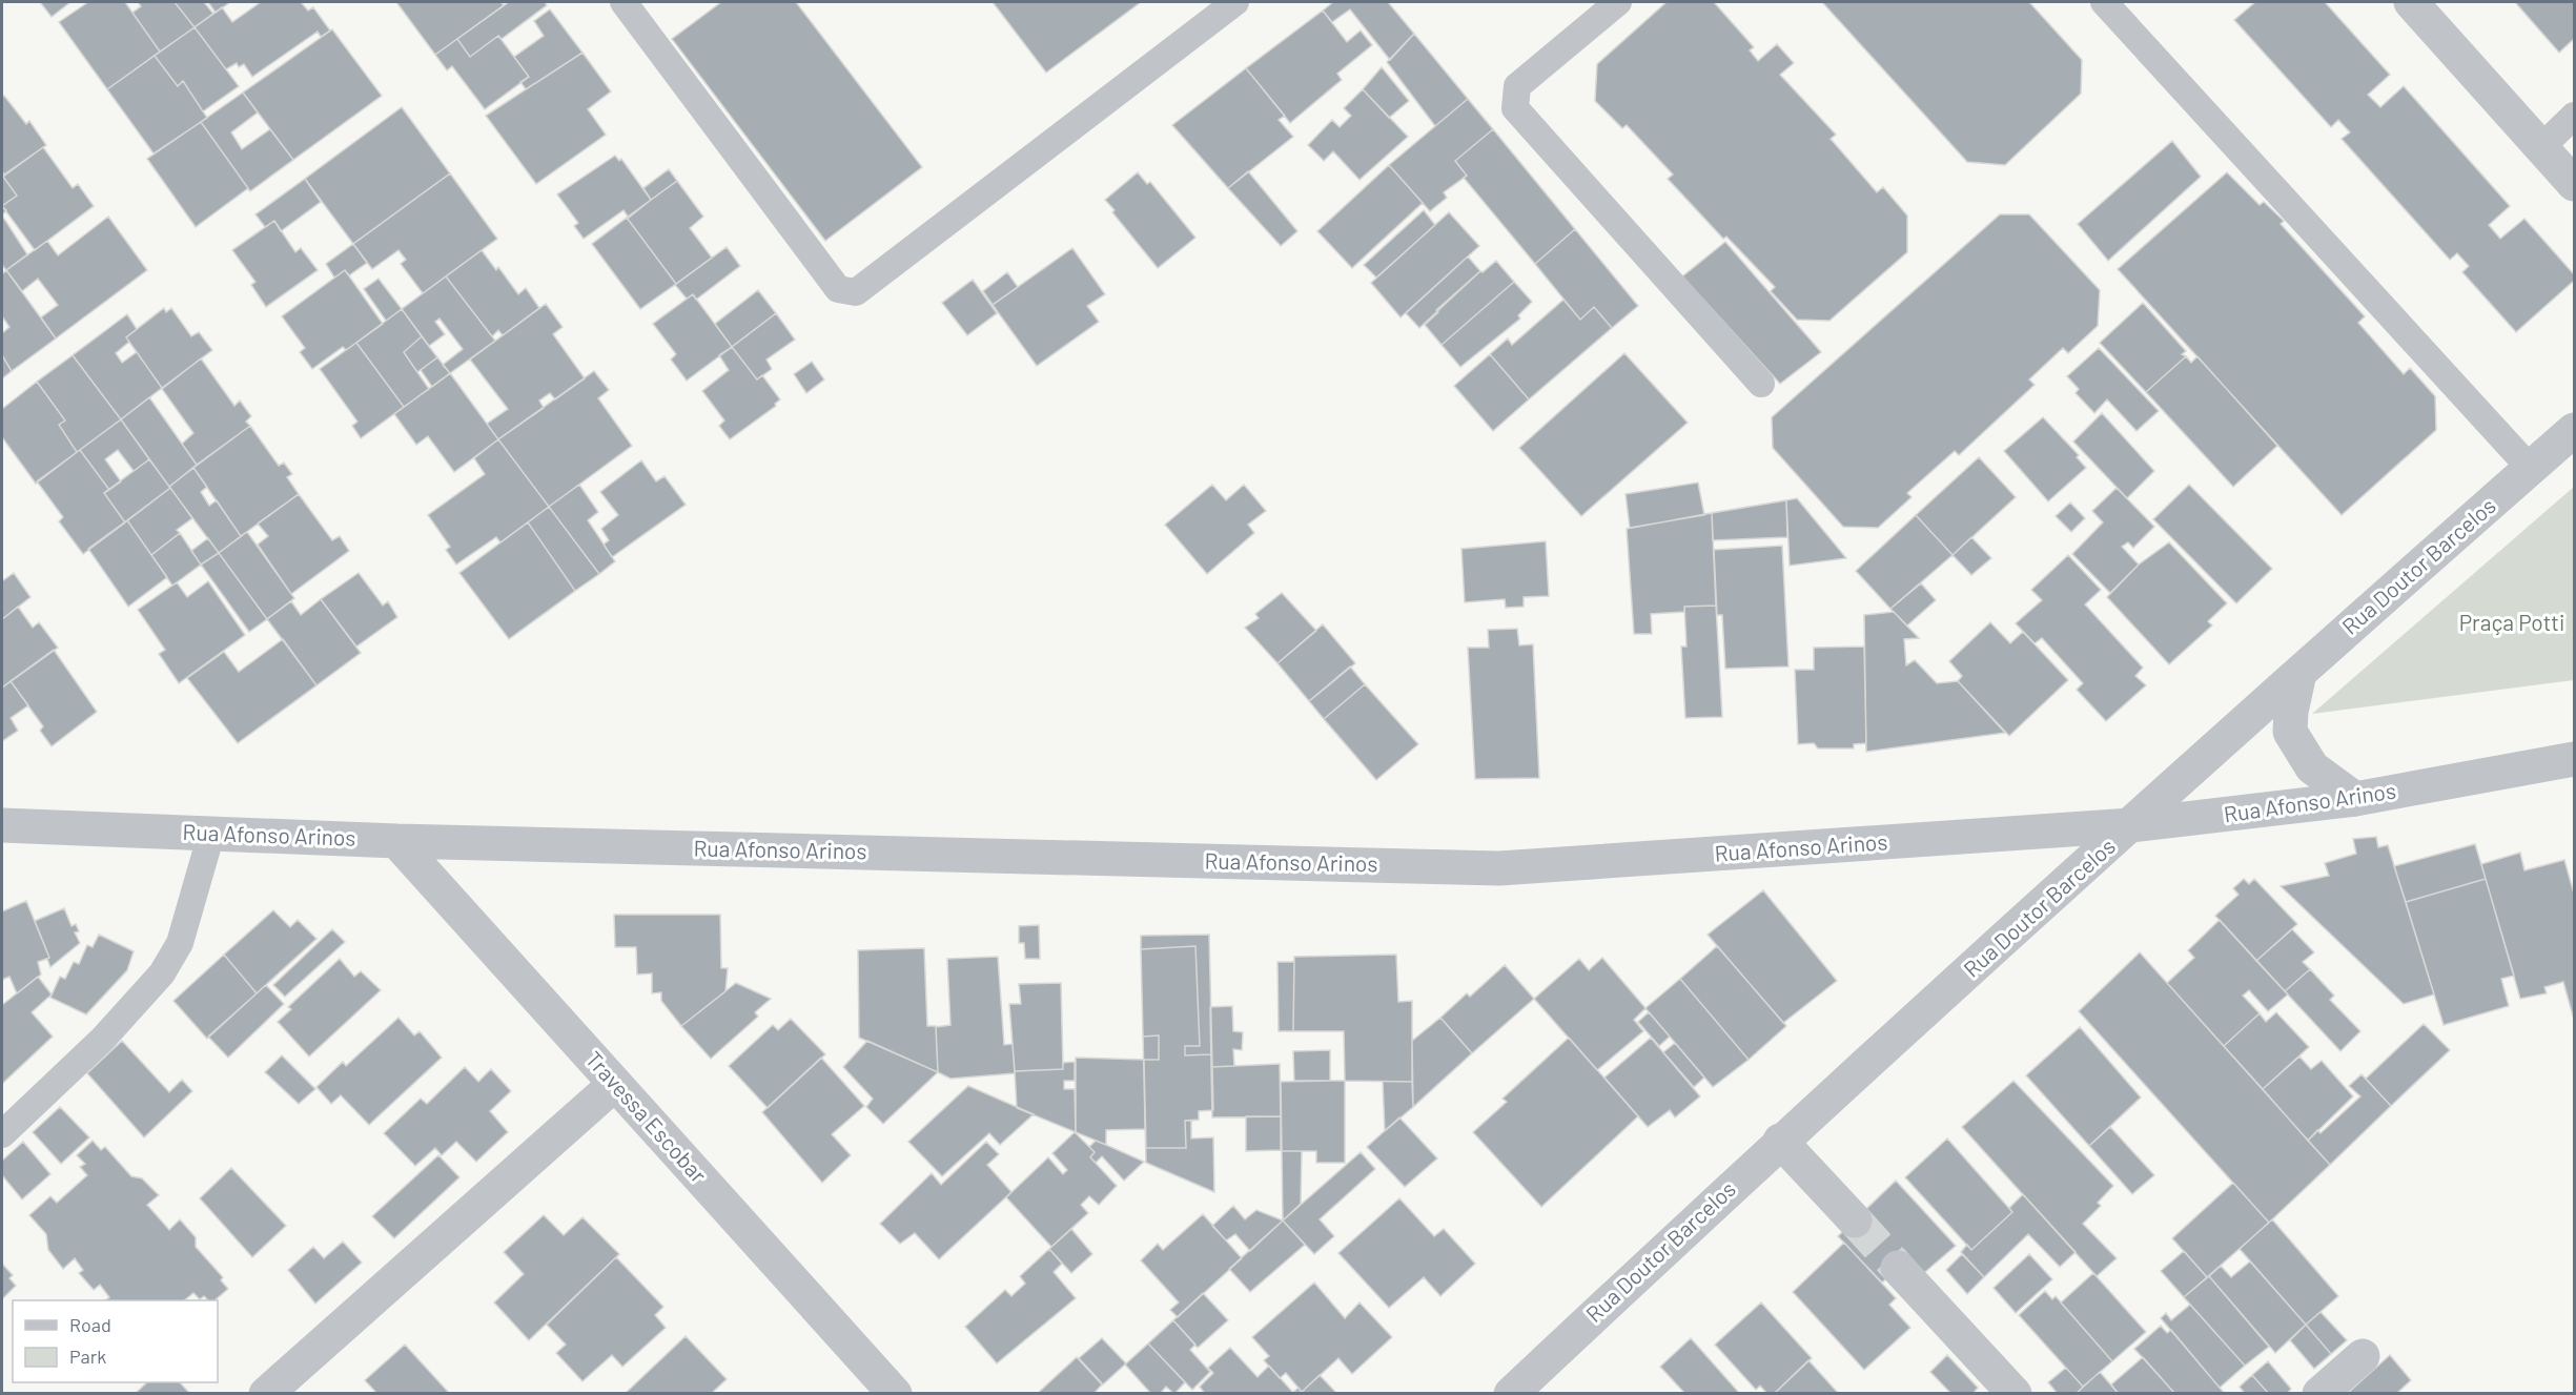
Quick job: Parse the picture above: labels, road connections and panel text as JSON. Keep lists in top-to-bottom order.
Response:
{
  "streets": {
    "street": ["Rua Doutor Barcelos", "Rua Afonso Arinos", "Travessa Escobar"]
  },
  "crossings": [
    ["Rua Doutor Barcelos", "Rua Afonso Arinos"],
    ["Rua Afonso Arinos", "Travessa Escobar"]
  ],
  "parks": ["Praça Potti"],
  "legend": ["Road", "Park"]
}
